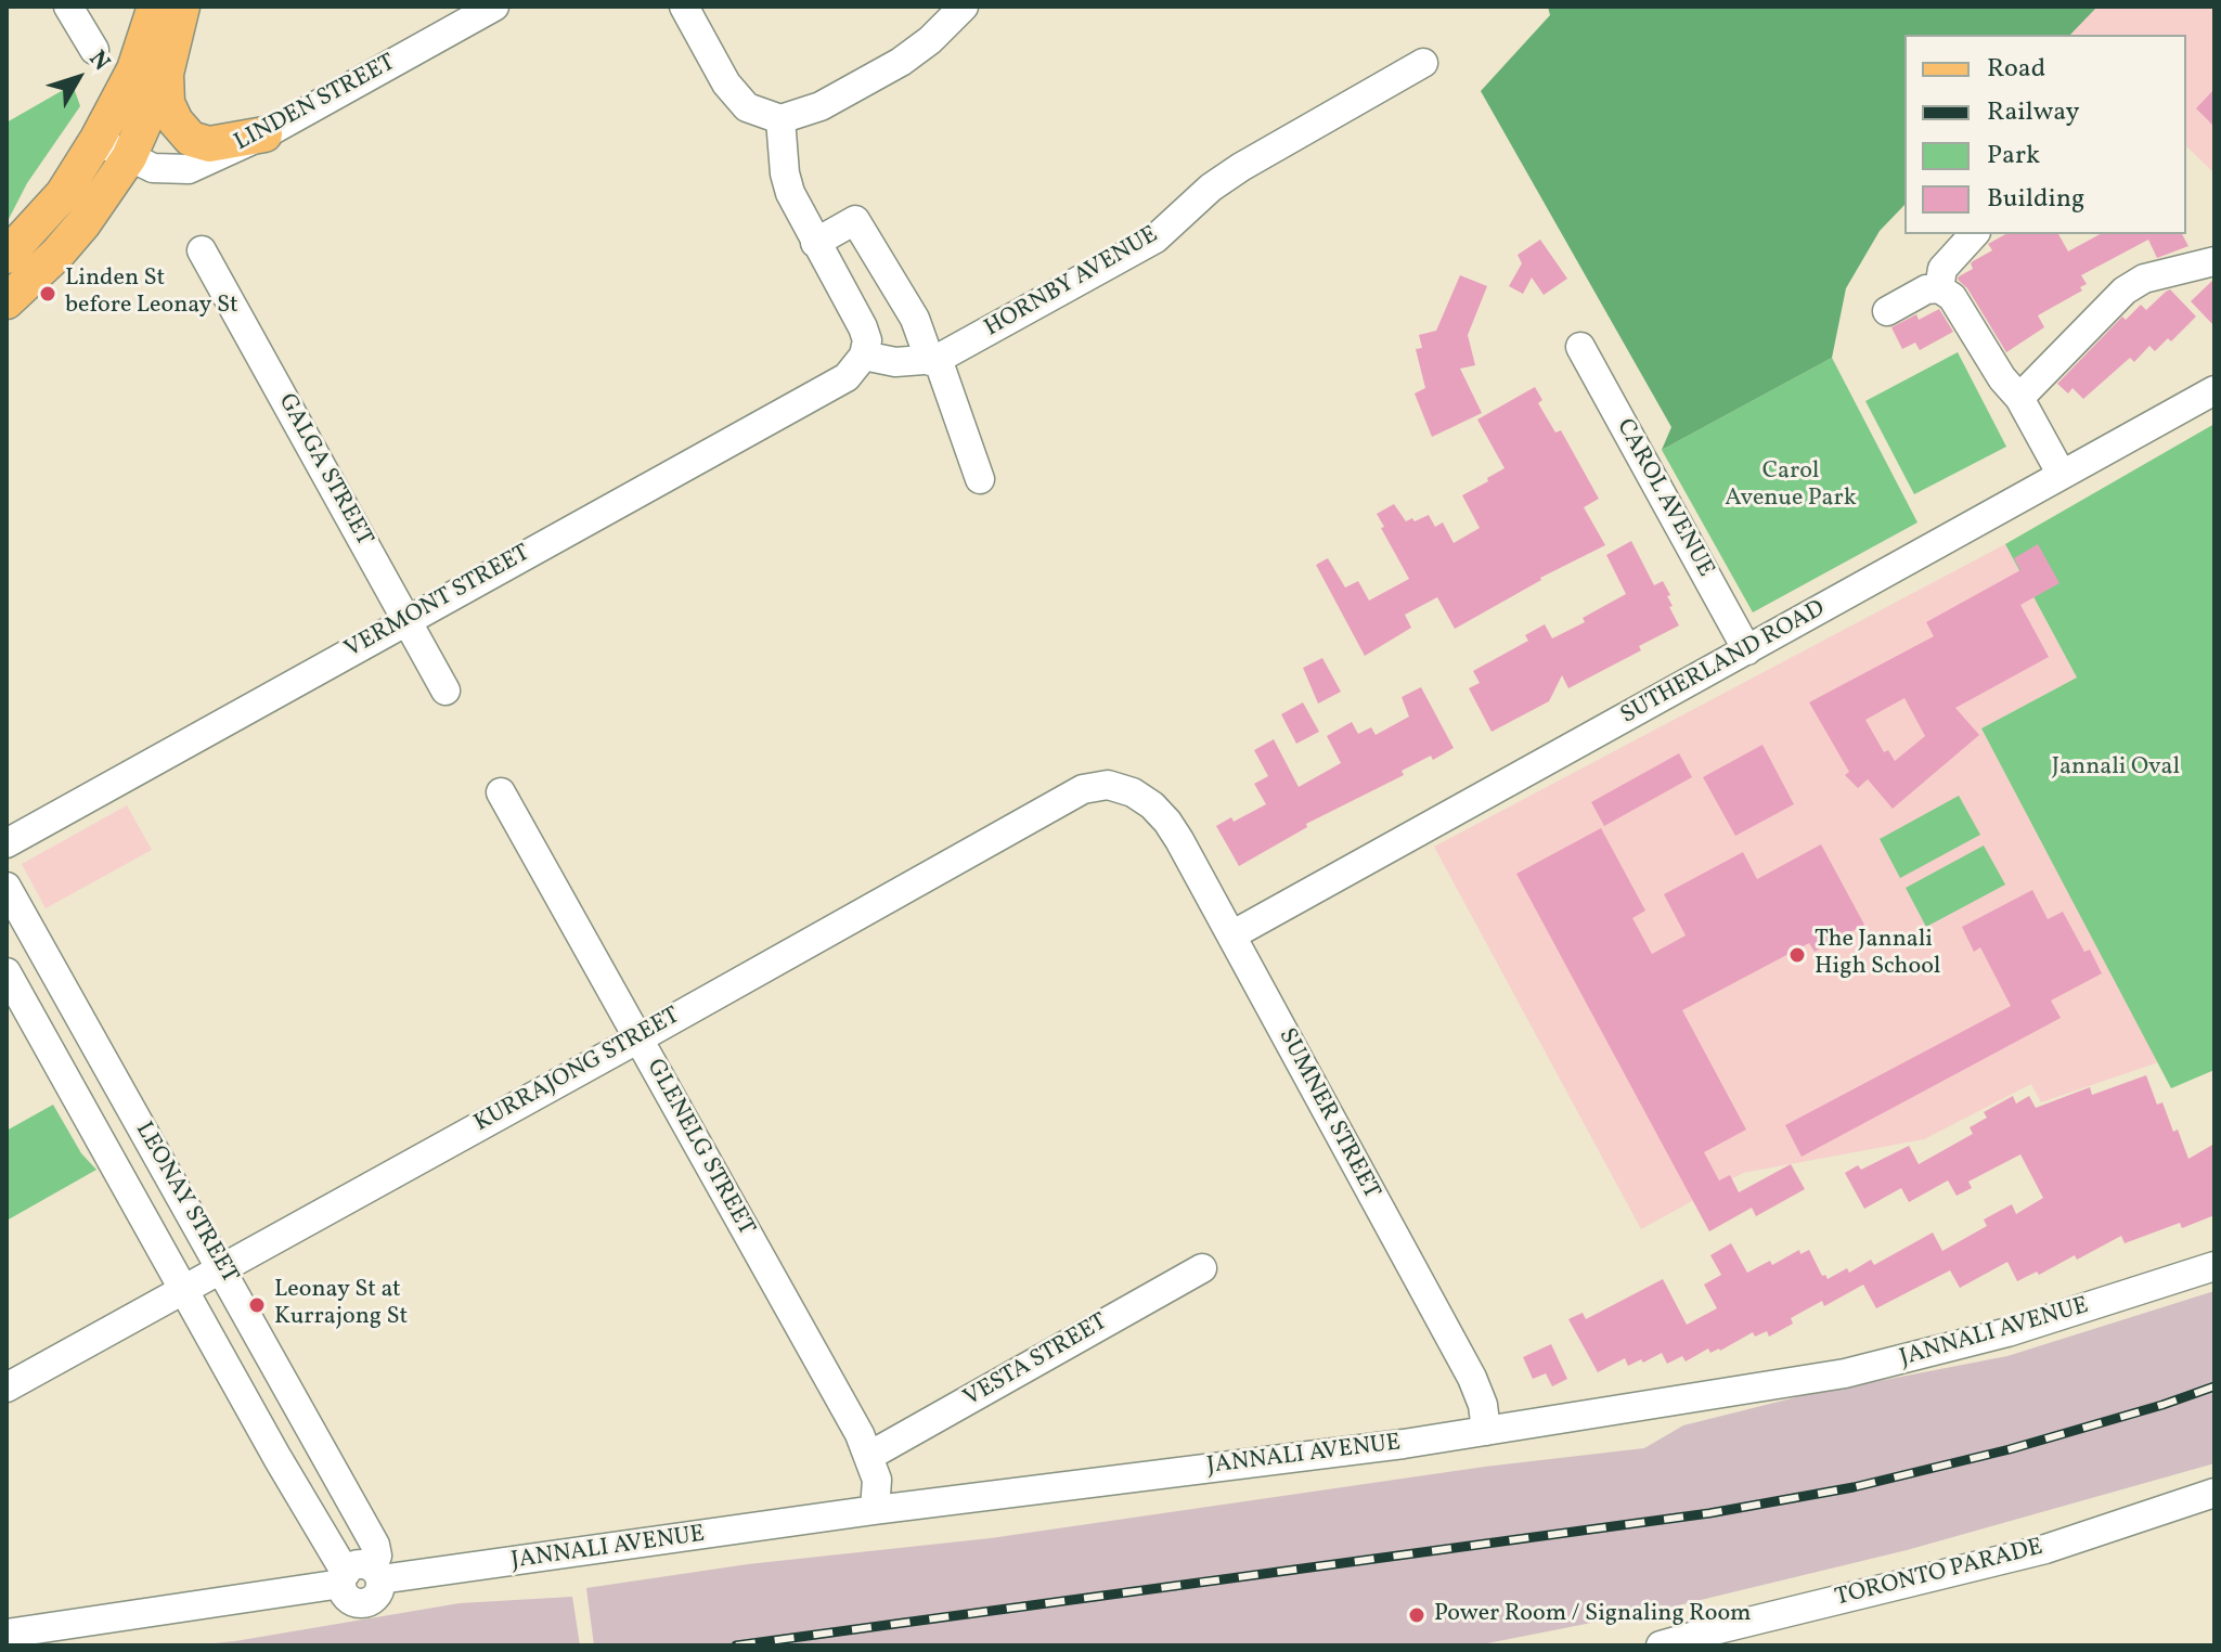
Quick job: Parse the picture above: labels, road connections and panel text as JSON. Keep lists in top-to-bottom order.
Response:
{
  "streets": {
    "street": [
      "LINDEN STREET",
      "HORNBY AVENUE",
      "GALGA STREET",
      "CAROL AVENUE",
      "VERMONT STREET",
      "SUTHERLAND ROAD",
      "KURRAJONG STREET",
      "SUMNER STREET",
      "GLENELG STREET",
      "LEONAY STREET",
      "JANNALI AVENUE",
      "VESTA STREET",
      "TORONTO PARADE"
    ]
  },
  "crossings": [
    ["GALGA STREET", "VERMONT STREET"],
    ["CAROL AVENUE", "SUTHERLAND ROAD"],
    ["SUTHERLAND ROAD", "SUMNER STREET"],
    ["KURRAJONG STREET", "SUMNER STREET"],
    ["KURRAJONG STREET", "GLENELG STREET"],
    ["KURRAJONG STREET", "LEONAY STREET"],
    ["SUMNER STREET", "JANNALI AVENUE"],
    ["GLENELG STREET", "JANNALI AVENUE"],
    ["GLENELG STREET", "VESTA STREET"],
    ["LEONAY STREET", "JANNALI AVENUE"]
  ],
  "parks": ["Carol Avenue Park", "Jannali Oval"],
  "places": [
    "Linden St before Leonay St",
    "The Jannali High School",
    "Leonay St at Kurrajong St",
    "Power Room / Signaling Room"
  ],
  "legend": [
    "Road",
    "Railway",
    "Park",
    "Building"
  ],
  "north": "top right"
}
